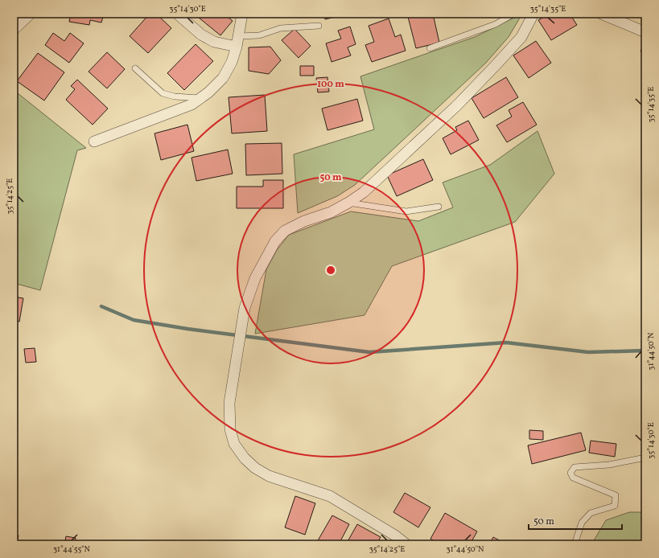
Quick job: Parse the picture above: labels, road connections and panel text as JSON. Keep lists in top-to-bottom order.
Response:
{
  "scale_bar": "50 m",
  "coordinates": [
    "35°14'30\"E",
    "35°14'35\"E",
    "35°14'25\"E",
    "31°44'50\"N",
    "31°44'55\"N"
  ],
  "rings": ["100 m", "50 m"]
}
